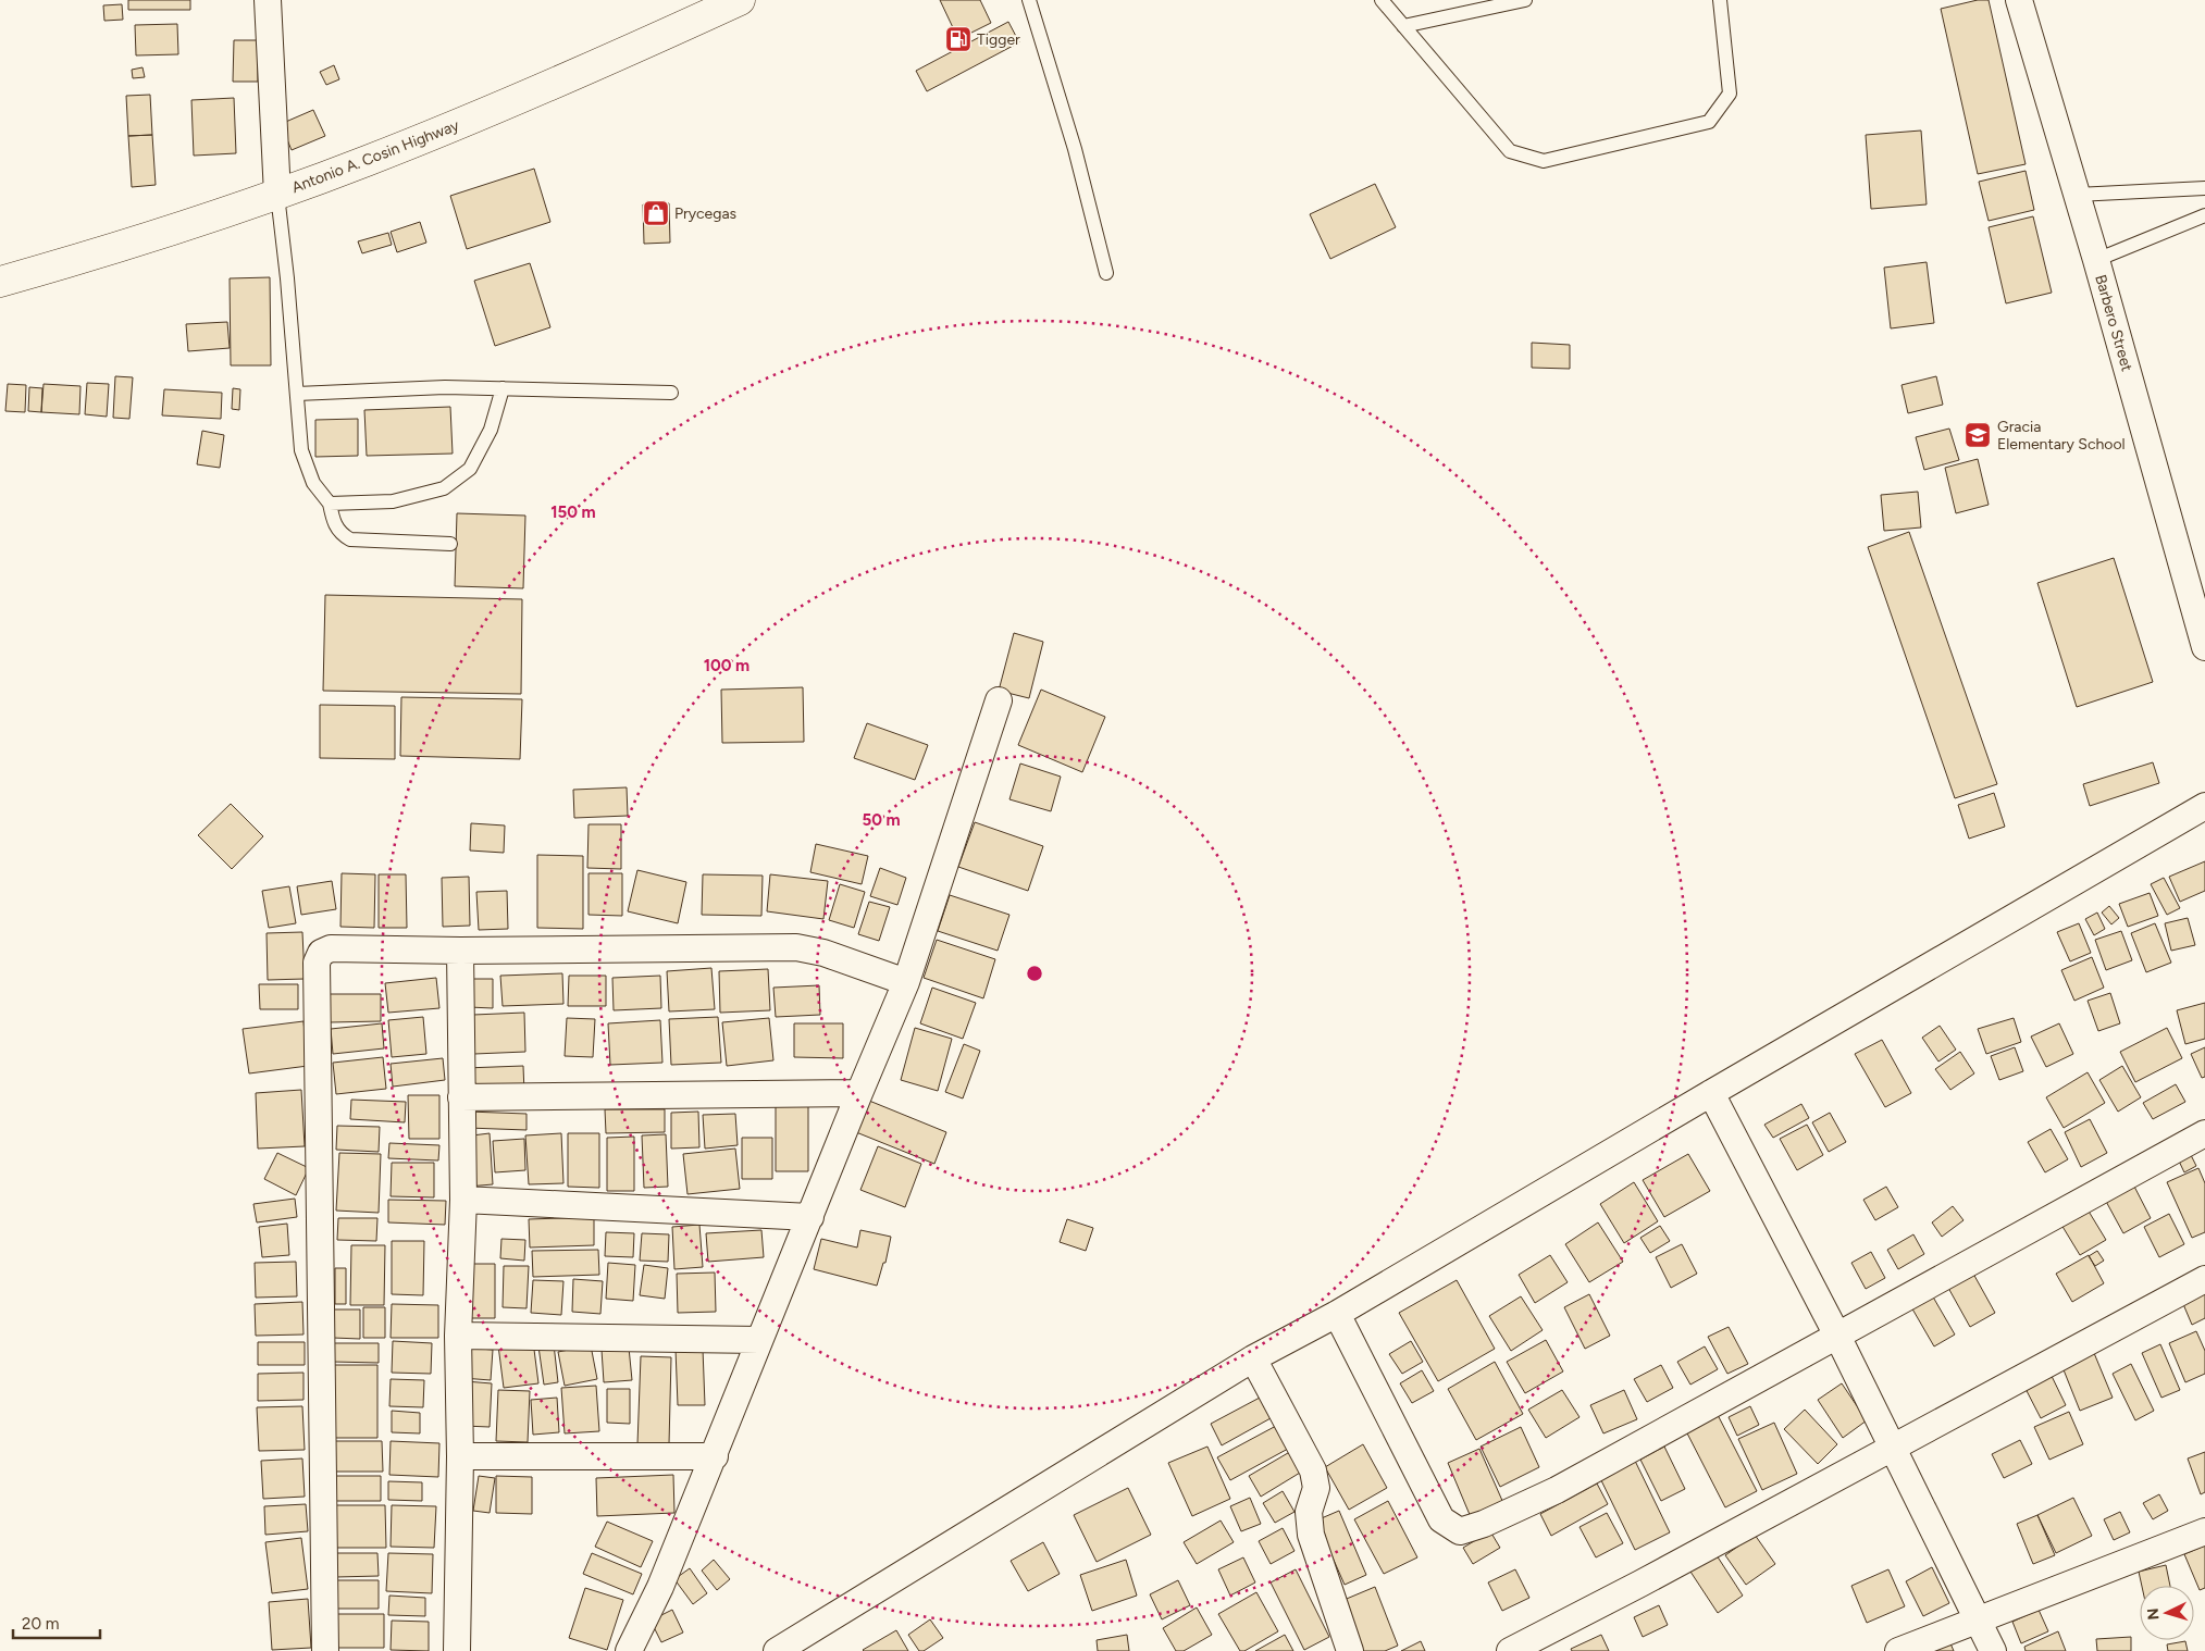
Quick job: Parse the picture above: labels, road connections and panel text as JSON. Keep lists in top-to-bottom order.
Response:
{
  "streets": {
    "highway": ["Antonio A. Cosin Highway"],
    "street": ["Barbero Street"]
  },
  "places": {
    "fuel station": ["Tigger"],
    "shop": ["Prycegas"],
    "school or university": ["Gracia Elementary School"]
  },
  "scale_bar": "20 m",
  "north": "left",
  "rings": ["150 m", "100 m", "50 m"]
}
